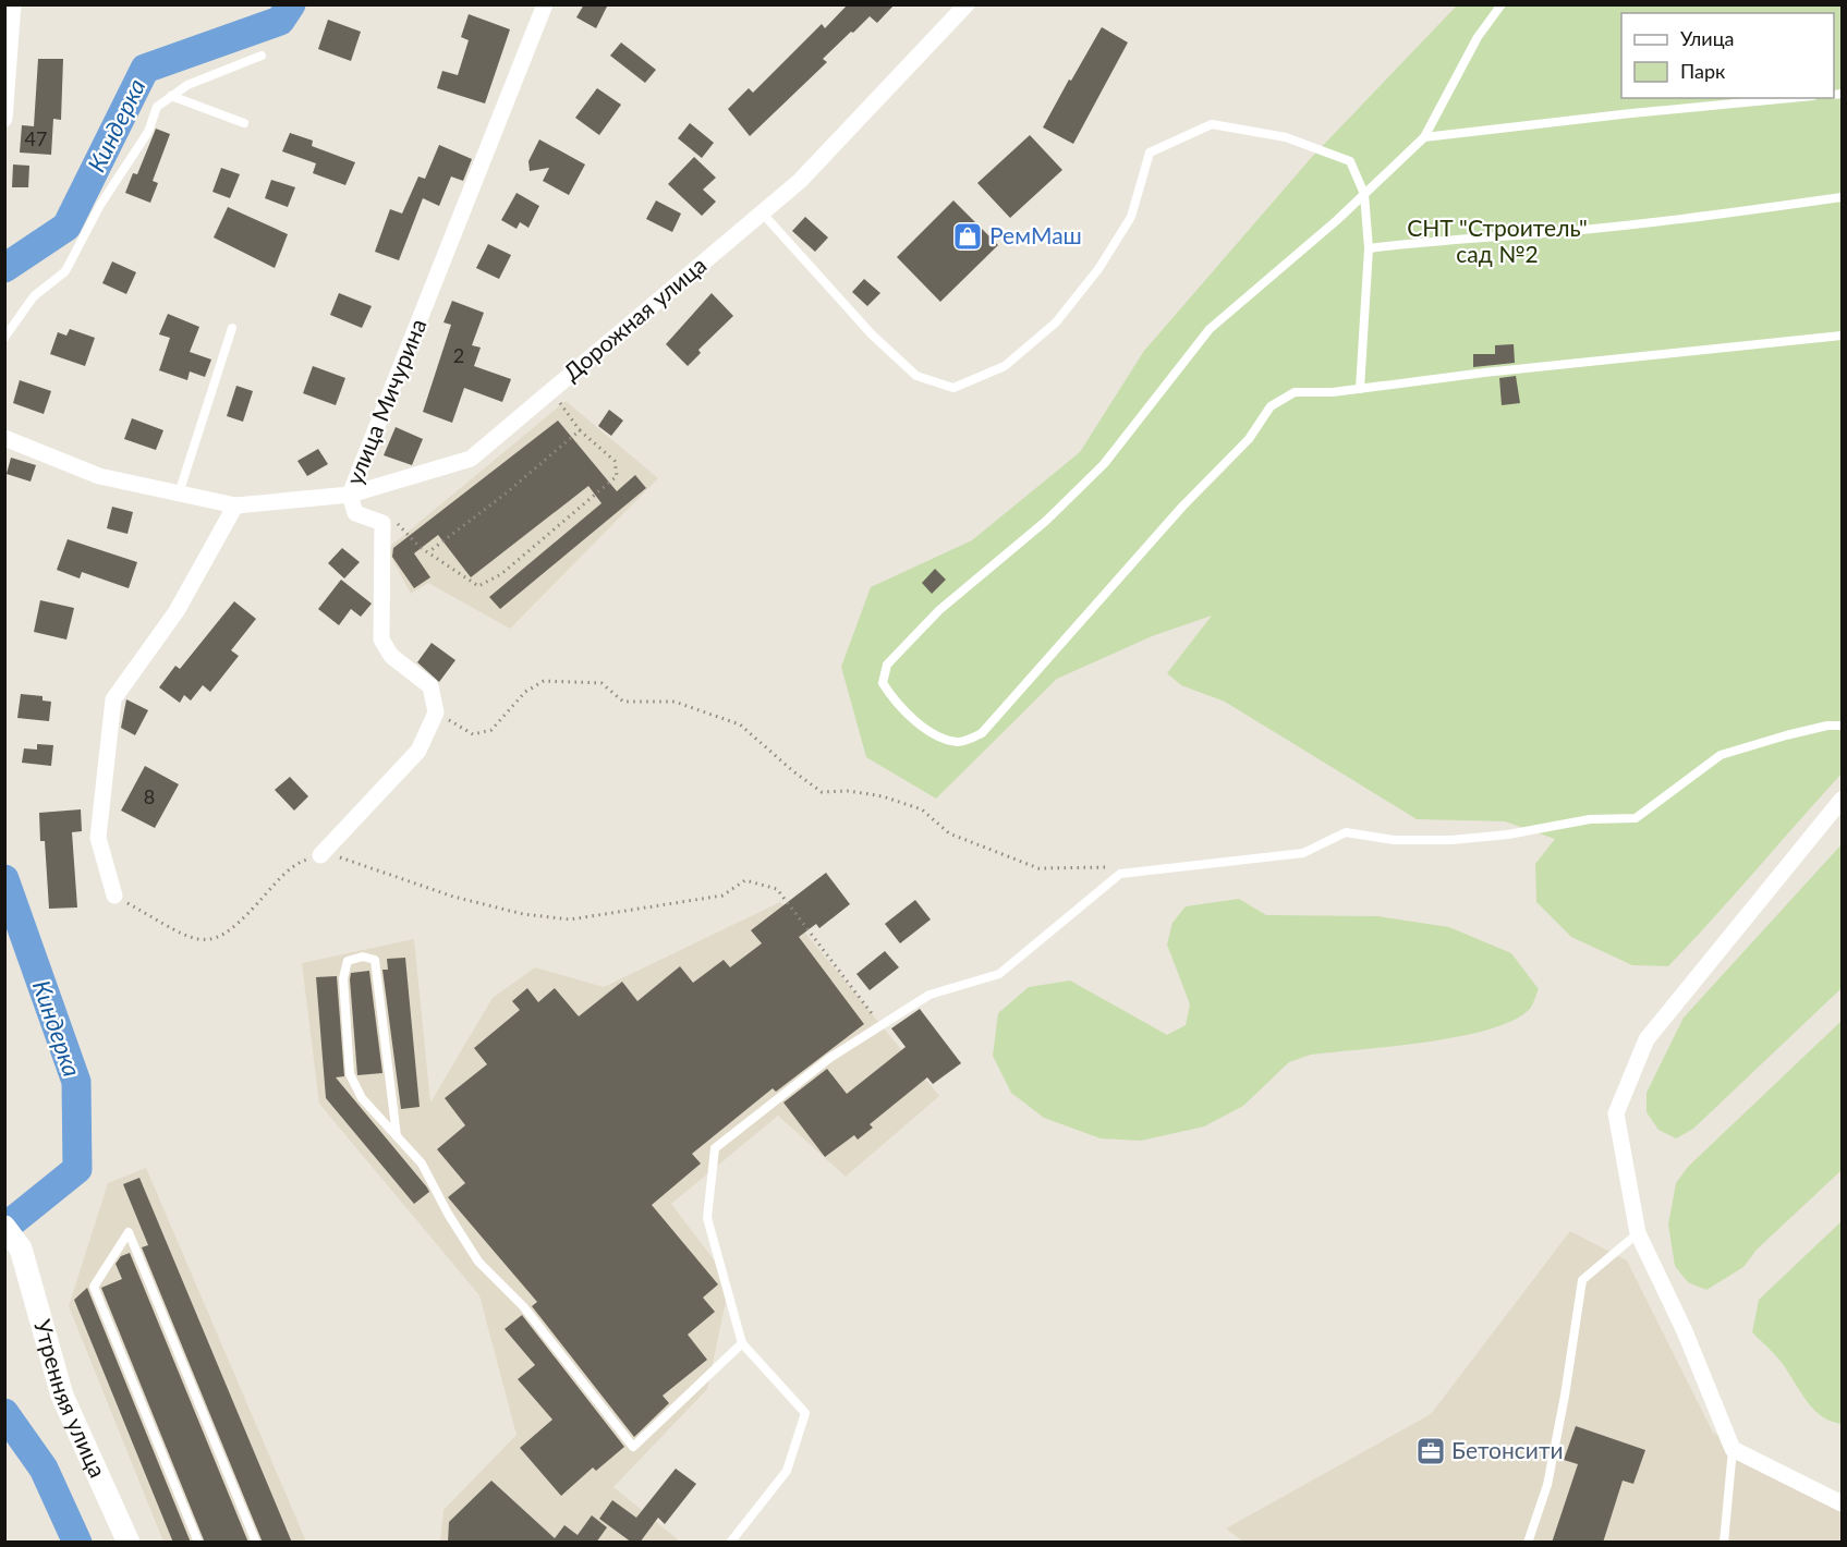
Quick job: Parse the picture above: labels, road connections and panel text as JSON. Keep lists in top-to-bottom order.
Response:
{
  "streets": {
    "street": ["Дорожная улица", "улица Мичурина", "Утренняя улица"]
  },
  "crossings": [
    ["Дорожная улица", "улица Мичурина"]
  ],
  "water": ["Киндерка"],
  "parks": ["СНТ \"Строитель\" сад №2"],
  "places": {
    "shop": ["РемМаш"],
    "office": ["Бетонсити"]
  },
  "house_numbers": ["47", "2", "8"],
  "legend": ["Улица", "Парк"]
}
